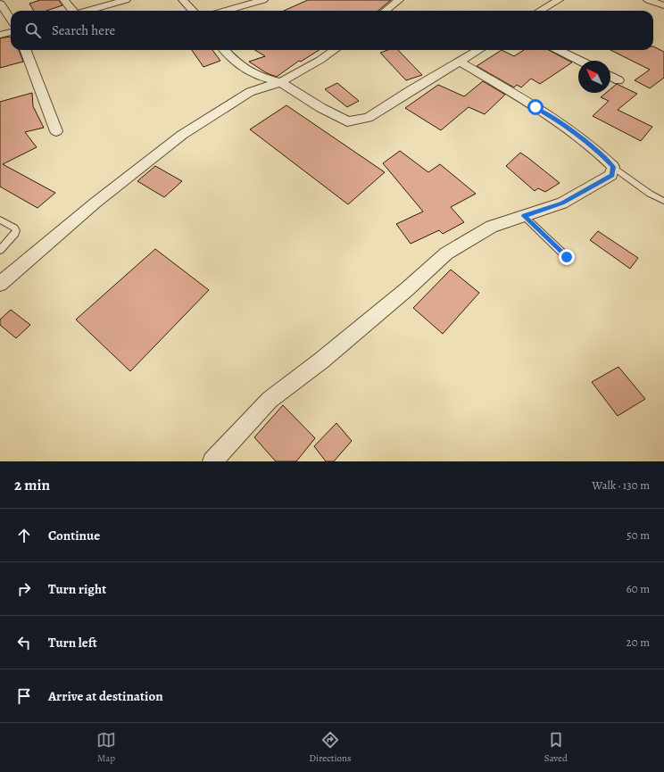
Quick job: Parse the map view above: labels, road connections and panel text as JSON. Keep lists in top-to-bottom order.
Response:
{
  "north": "top left",
  "page": {
    "search": "Search here",
    "heading": ["2 min", "Walk · 130 m"],
    "list": [
      ["Continue", "50 m"],
      ["Turn right", "60 m"],
      ["Turn left", "20 m"],
      "Arrive at destination"
    ],
    "nav": ["Map", "Directions", "Saved"]
  }
}
